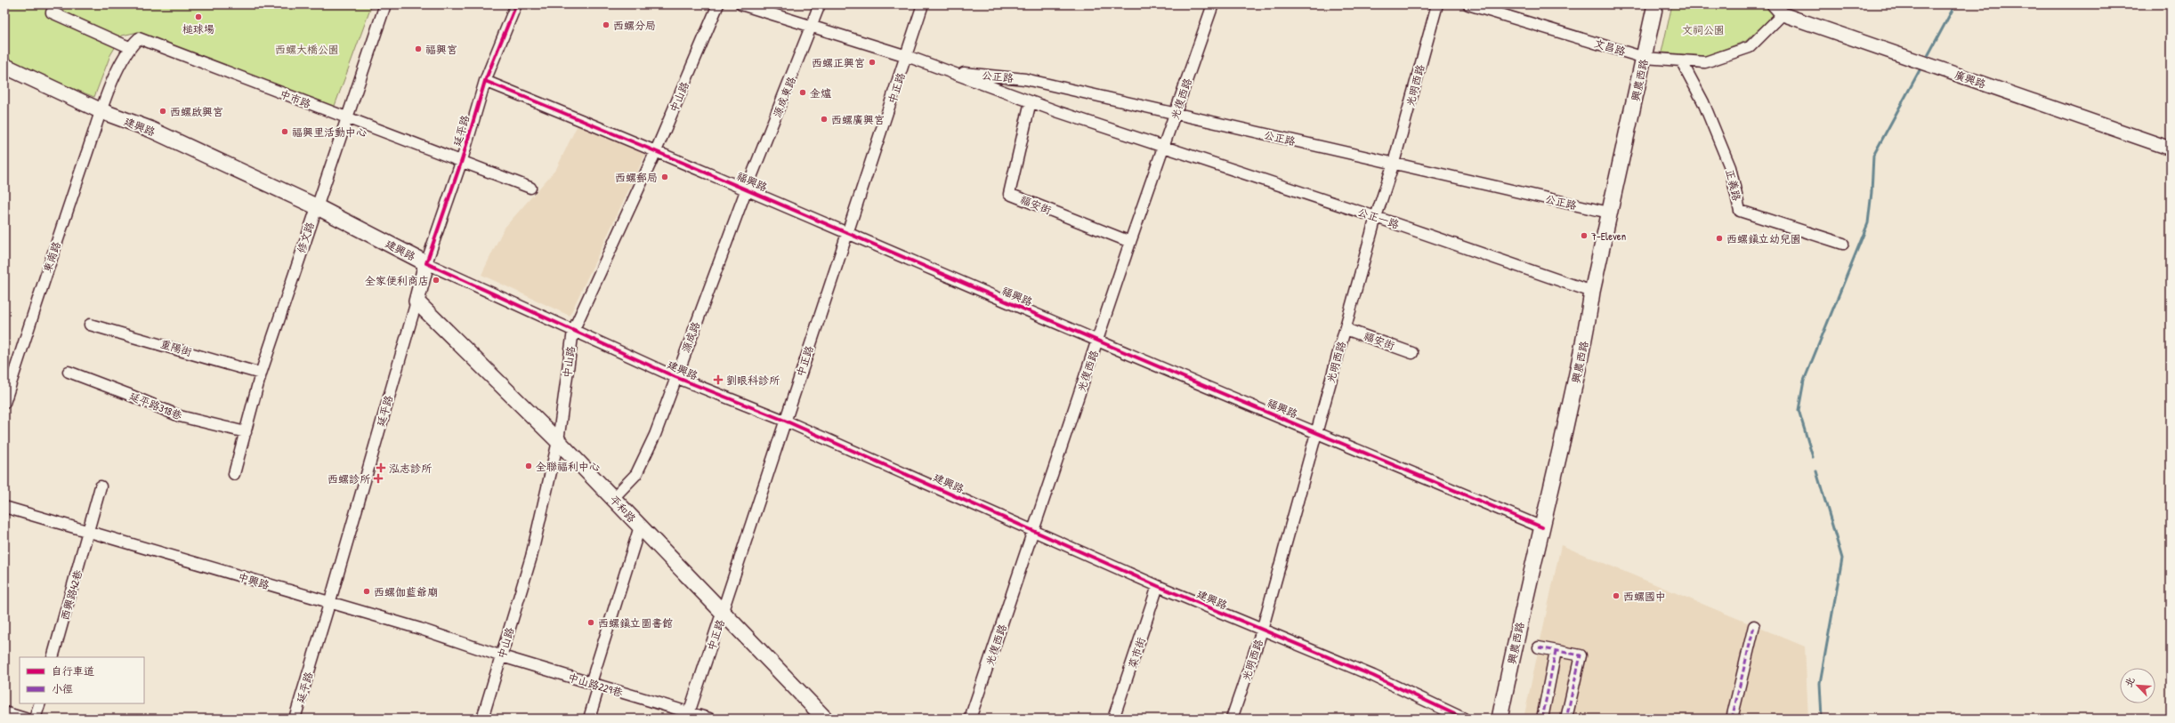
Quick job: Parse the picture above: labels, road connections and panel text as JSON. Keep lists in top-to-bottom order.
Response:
{
  "streets": {
    "main road": [
      "興農西路",
      "建興路",
      "延平路",
      "平和路"
    ],
    "street": [
      "文昌路",
      "公正路",
      "廣興路",
      "光明西路",
      "中正路",
      "中山路",
      "源成東路",
      "中市路",
      "光復西路",
      "福興路",
      "正義路",
      "福安街",
      "公正一路",
      "修文路",
      "東南路",
      "源成路",
      "重陽街",
      "延平路318巷",
      "中興路",
      "西興路42巷",
      "菜市街",
      "中山路229巷"
    ]
  },
  "crossings": [
    ["文昌路", "廣興路"],
    ["文昌路", "興農西路"],
    ["文昌路", "正義路"],
    ["公正路", "興農西路"],
    ["公正路", "光明西路"],
    ["公正路", "中正路"],
    ["公正路", "源成東路"],
    ["公正路", "光復西路"],
    ["公正路", "福安街"],
    ["公正路", "公正一路"],
    ["興農西路", "福興路"],
    ["興農西路", "公正一路"],
    ["光明西路", "建興路"],
    ["光明西路", "福興路"],
    ["光明西路", "福安街"],
    ["光明西路", "公正一路"],
    ["中正路", "建興路"],
    ["中正路", "福興路"],
    ["中正路", "平和路"],
    ["中正路", "中山路229巷"],
    ["中山路", "建興路"],
    ["中山路", "福興路"],
    ["中山路", "平和路"],
    ["中山路", "中興路"],
    ["中山路", "中山路229巷"],
    ["源成東路", "福興路"],
    ["源成東路", "源成路"],
    ["中市路", "延平路"],
    ["中市路", "修文路"],
    ["光復西路", "建興路"],
    ["光復西路", "福興路"],
    ["光復西路", "福安街"],
    ["光復西路", "公正一路"],
    ["建興路", "延平路"],
    ["建興路", "修文路"],
    ["建興路", "東南路"],
    ["建興路", "源成路"],
    ["建興路", "菜市街"],
    ["延平路", "福興路"],
    ["延平路", "平和路"],
    ["延平路", "中興路"],
    ["福興路", "源成路"],
    ["修文路", "重陽街"],
    ["修文路", "延平路318巷"],
    ["源成路", "平和路"],
    ["中興路", "西興路42巷"],
    ["中興路", "中山路229巷"]
  ],
  "parks": ["文祠公園", "西螺大橋公園"],
  "places": {
    "other": [
      "槌球場",
      "西螺分局",
      "福興宮",
      "西螺正興宮",
      "金爐",
      "西螺啟興宮",
      "西螺廣興宮",
      "福興里活動中心",
      "西螺郵局",
      "7-Eleven",
      "西螺鎮立幼兒園",
      "全家便利商店",
      "全聯福利中心",
      "西螺伽藍爺廟",
      "西螺國中",
      "西螺鎮立圖書館"
    ],
    "health": ["劉眼科診所", "泓志診所", "西螺診所"]
  },
  "legend": ["自行車道", "小徑"],
  "north": "top left"
}
